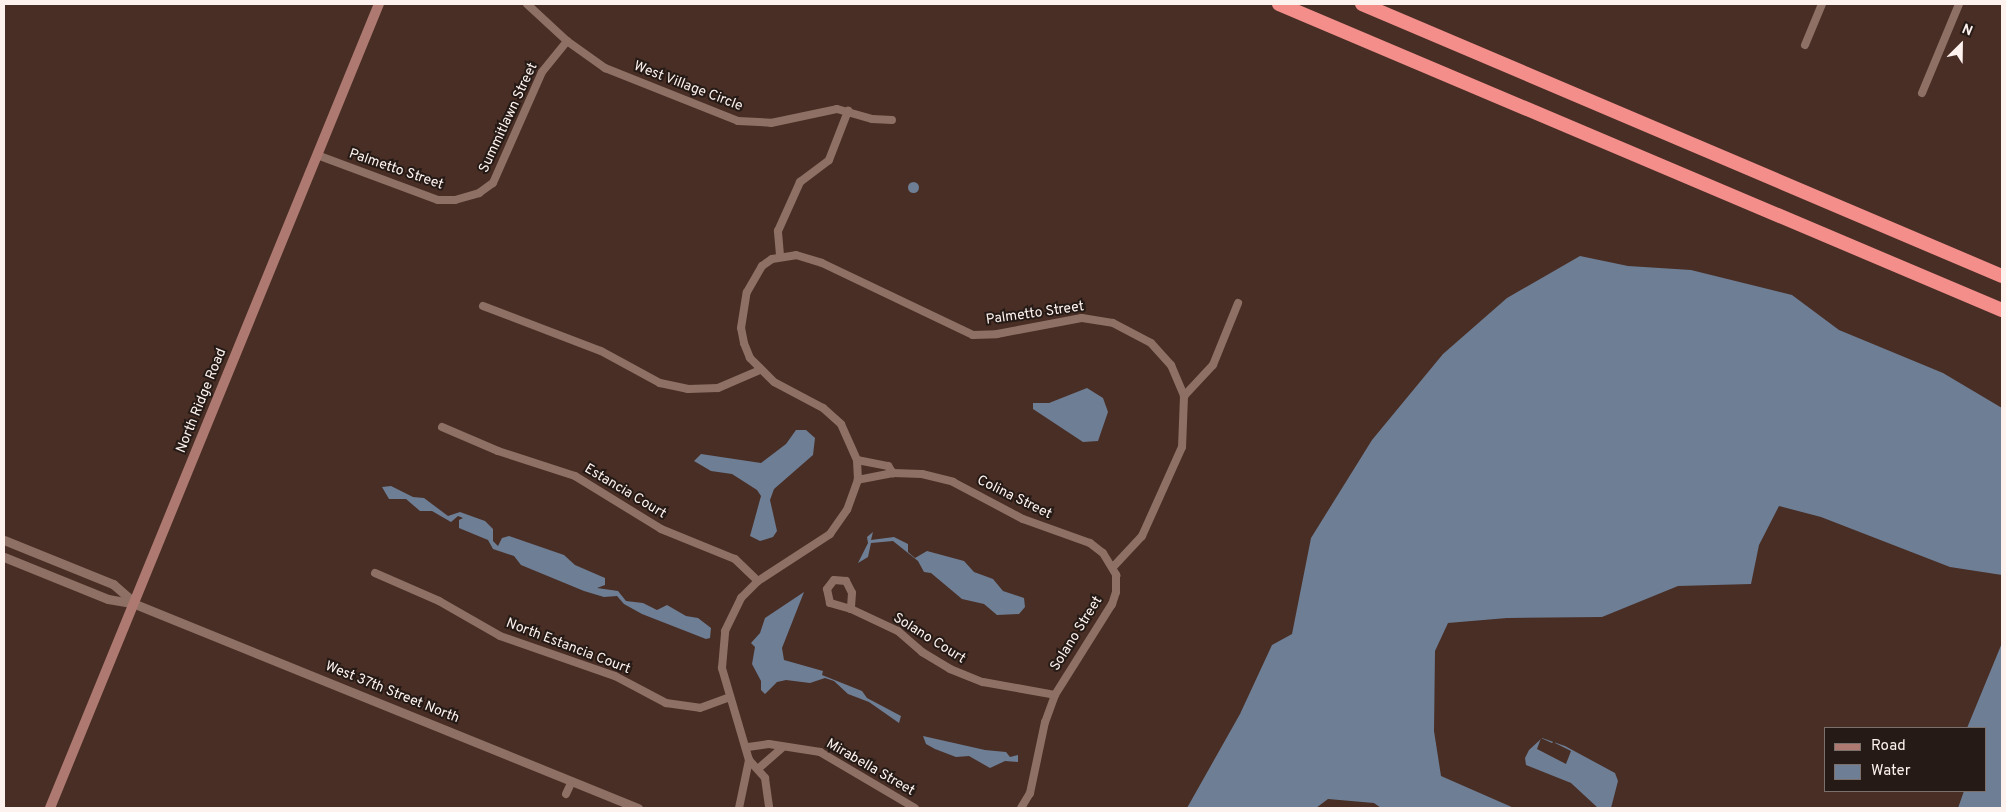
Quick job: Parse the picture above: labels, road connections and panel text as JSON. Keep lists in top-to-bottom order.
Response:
{
  "streets": {
    "main road": ["North Ridge Road"],
    "street": [
      "West Village Circle",
      "Summitlawn Street",
      "Palmetto Street",
      "Estancia Court",
      "Colina Street",
      "Solano Street",
      "Solano Court",
      "North Estancia Court",
      "West 37th Street North",
      "Mirabella Street"
    ]
  },
  "crossings": [
    ["West Village Circle", "Summitlawn Street"],
    ["Summitlawn Street", "Palmetto Street"],
    ["Palmetto Street", "North Ridge Road"],
    ["North Ridge Road", "West 37th Street North"],
    ["Colina Street", "Solano Street"],
    ["Solano Street", "Solano Court"]
  ],
  "legend": ["Road", "Water"],
  "north": "top right"
}
